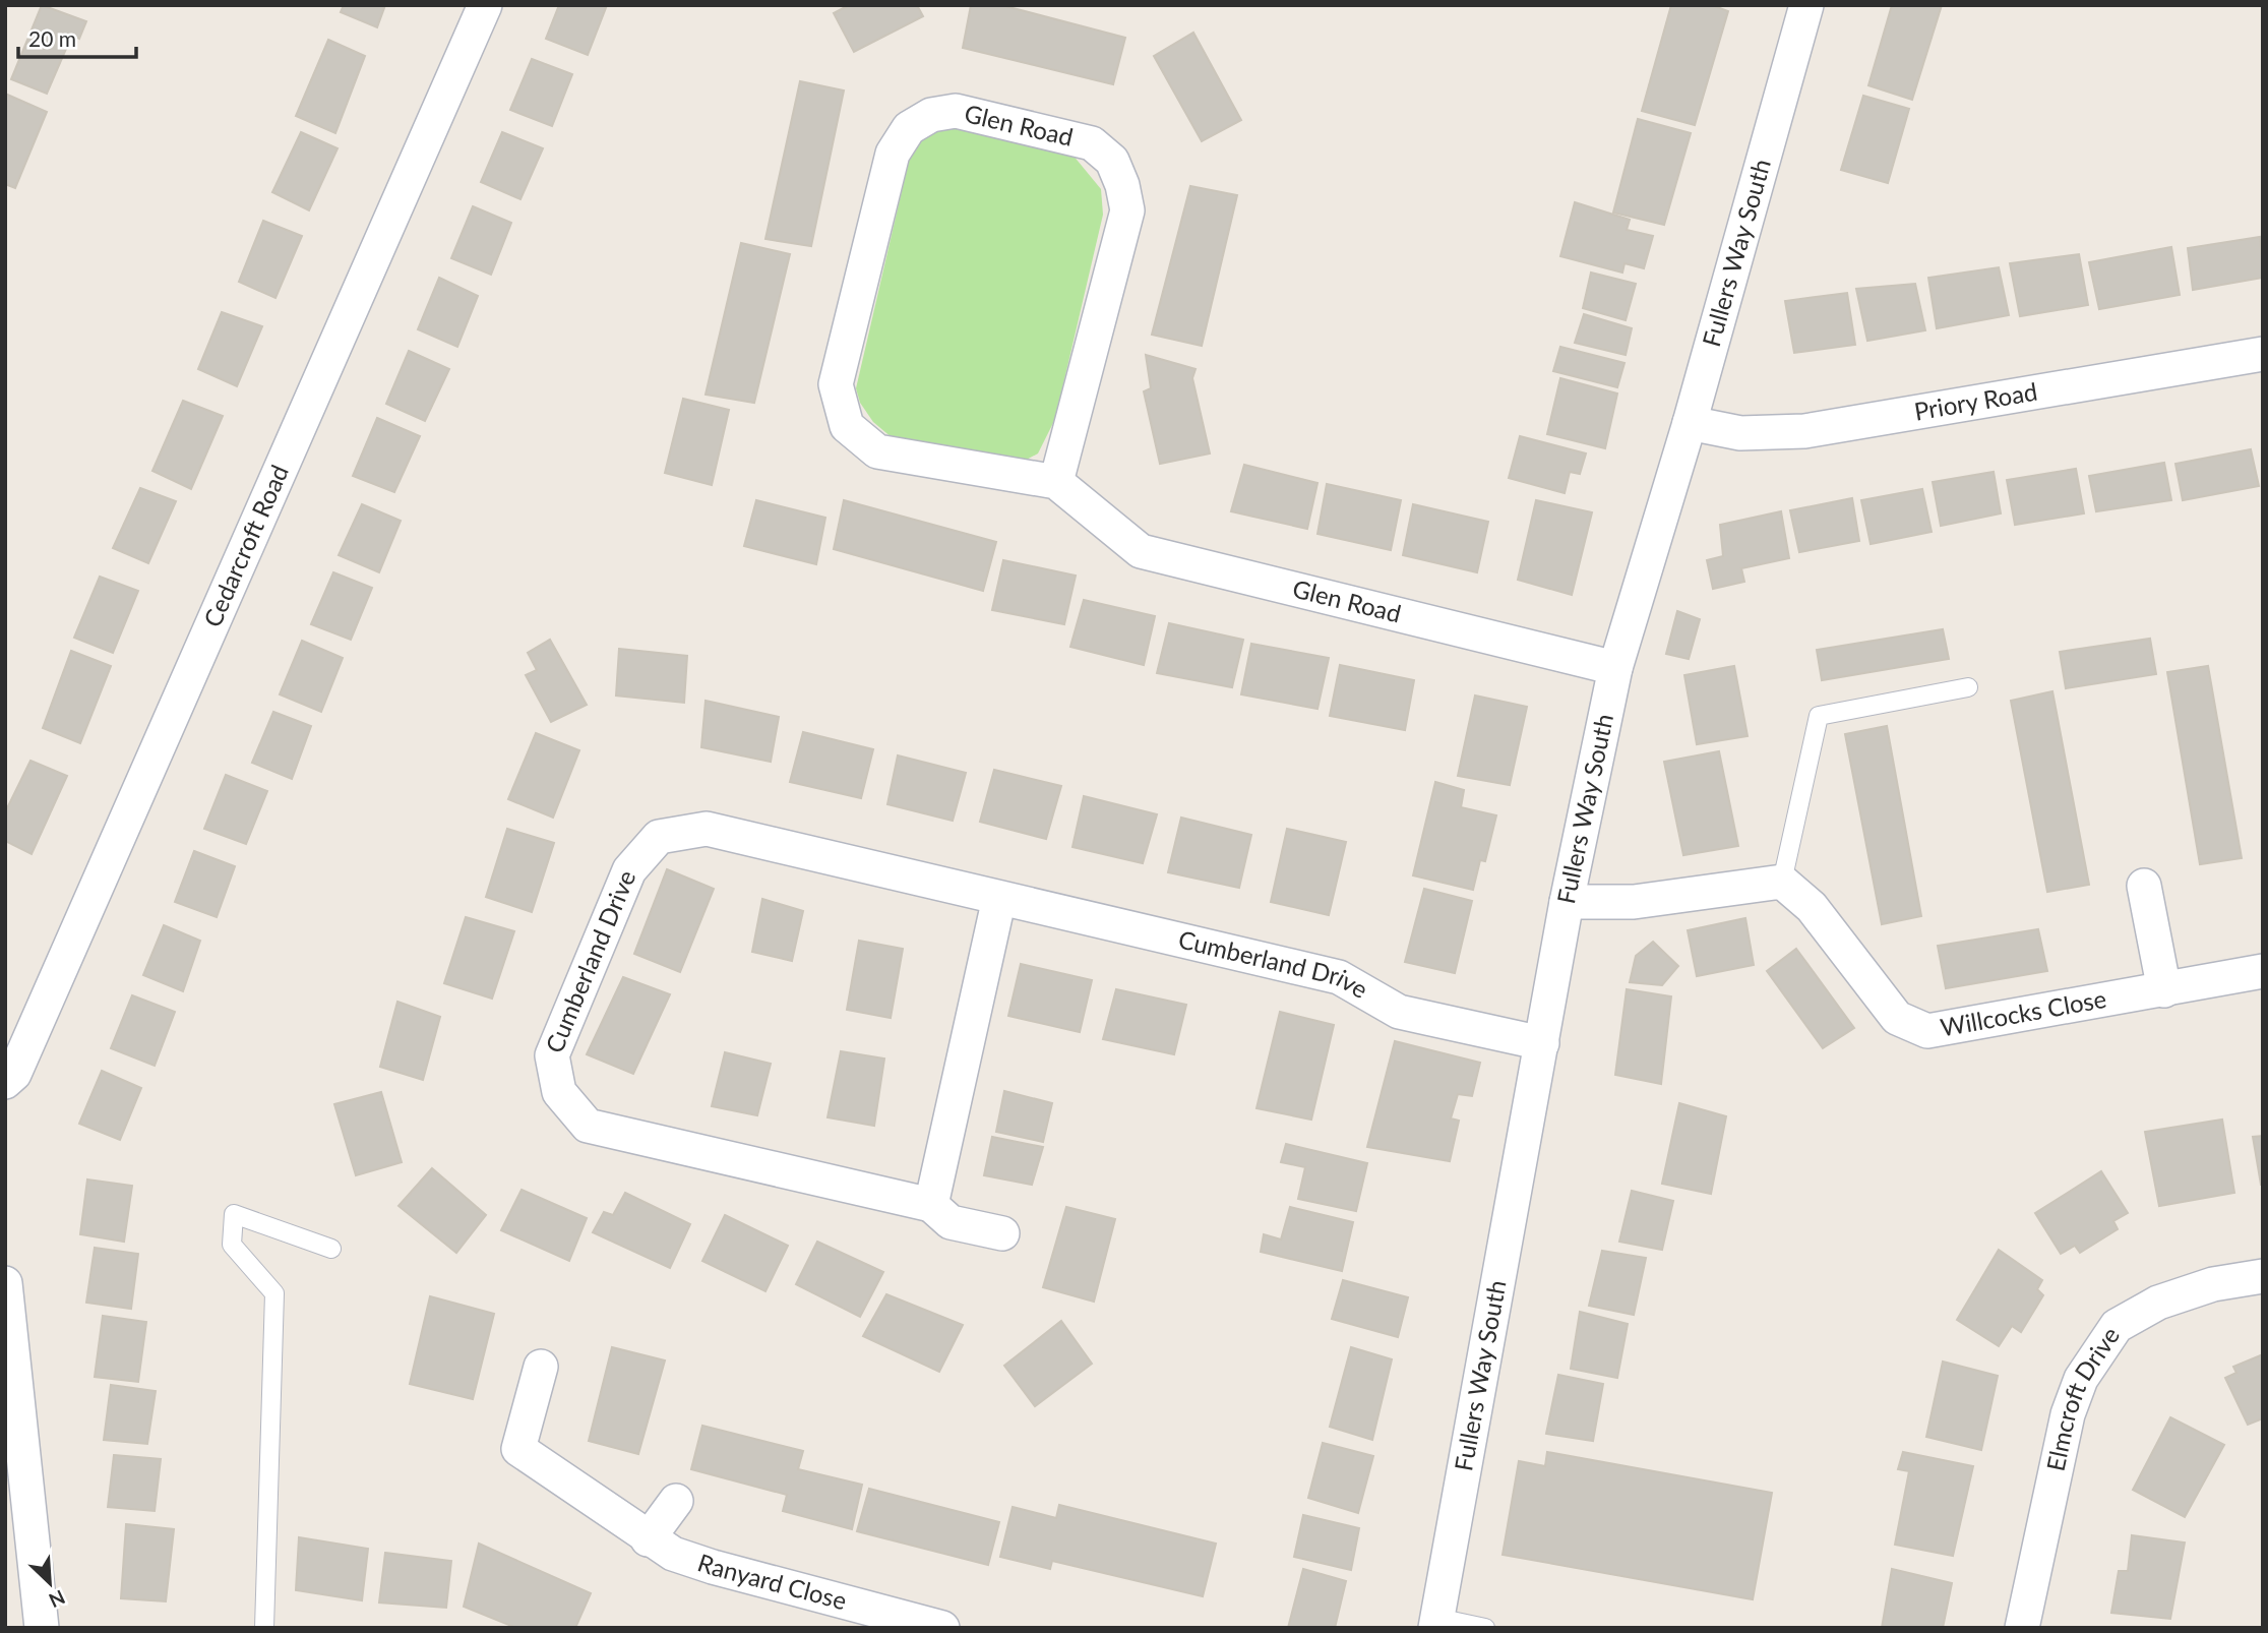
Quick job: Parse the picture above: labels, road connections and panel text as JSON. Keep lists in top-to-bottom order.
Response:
{
  "streets": {
    "street": [
      "Glen Road",
      "Fullers Way South",
      "Priory Road",
      "Cedarcroft Road",
      "Cumberland Drive",
      "Willcocks Close",
      "Elmcroft Drive",
      "Ranyard Close"
    ]
  },
  "crossings": [
    ["Glen Road", "Fullers Way South"],
    ["Fullers Way South", "Priory Road"],
    ["Fullers Way South", "Cumberland Drive"]
  ],
  "scale_bar": "20 m",
  "north": "bottom right"
}
